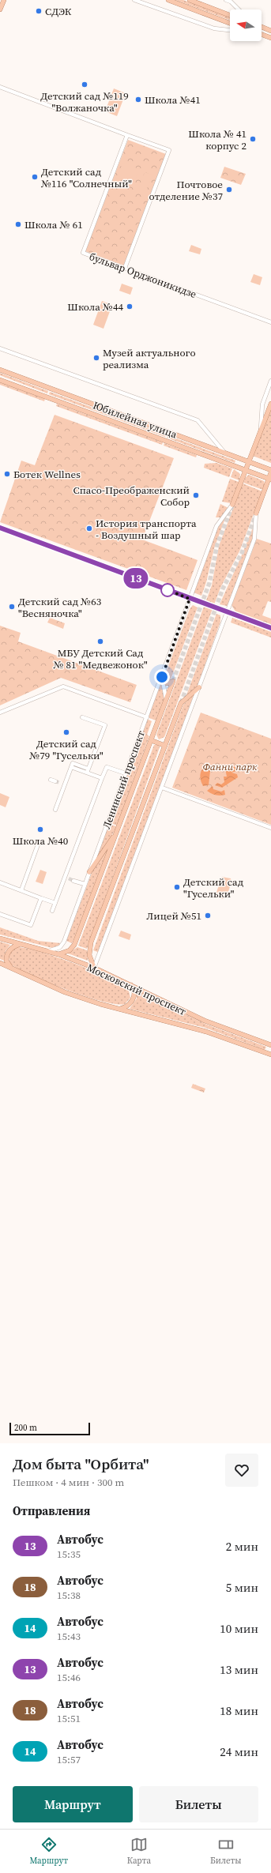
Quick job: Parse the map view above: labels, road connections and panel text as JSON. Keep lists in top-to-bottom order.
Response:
{
  "streets": {
    "main road": ["Юбилейная улица", "Ленинский проспект", "Московский проспект"],
    "street": ["бульвар Орджоникидзе"]
  },
  "crossings": [
    ["Ленинский проспект", "Московский проспект"]
  ],
  "parks": ["Фанни парк"],
  "places": [
    "СДЭК",
    "Детский сад №119 \"Волжаночка\"",
    "Школа №41",
    "Школа № 41 корпус 2",
    "Детский сад №116 \"Солнечный\"",
    "Почтовое отделение №37",
    "Школа № 61",
    "Школа №44",
    "Музей актуального реализма",
    "Ботек Wellnes",
    "Спасо-Преображенский Собор",
    "История транспорта - Воздушный шар",
    "Детский сад №63 \"Весняночка\"",
    "МБУ Детский Сад № 81 \"Медвежонок\"",
    "Детский сад №79 \"Гусельки\"",
    "Школа №40",
    "Детский сад \"Гусельки\"",
    "Лицей №51"
  ],
  "lines": ["bus line 13"],
  "scale_bar": "200 m",
  "north": "left",
  "page": {
    "on_map": "13",
    "scale": "200 m",
    "heading": [
      ["Дом быта \"Орбита\"", "Пешком · 4 мин · 300 m"],
      "Отправления"
    ],
    "list": [
      {
        "mark": "13",
        "name": "Автобус",
        "note": "15:35",
        "value": "2 мин"
      },
      {
        "mark": "18",
        "name": "Автобус",
        "note": "15:38",
        "value": "5 мин"
      },
      {
        "mark": "14",
        "name": "Автобус",
        "note": "15:43",
        "value": "10 мин"
      },
      {
        "mark": "13",
        "name": "Автобус",
        "note": "15:46",
        "value": "13 мин"
      },
      {
        "mark": "18",
        "name": "Автобус",
        "note": "15:51",
        "value": "18 мин"
      },
      {
        "mark": "14",
        "name": "Автобус",
        "note": "15:57",
        "value": "24 мин"
      }
    ],
    "buttons": ["Маршрут", "Билеты"],
    "tabs": ["Маршрут", "Карта", "Билеты"]
  }
}
